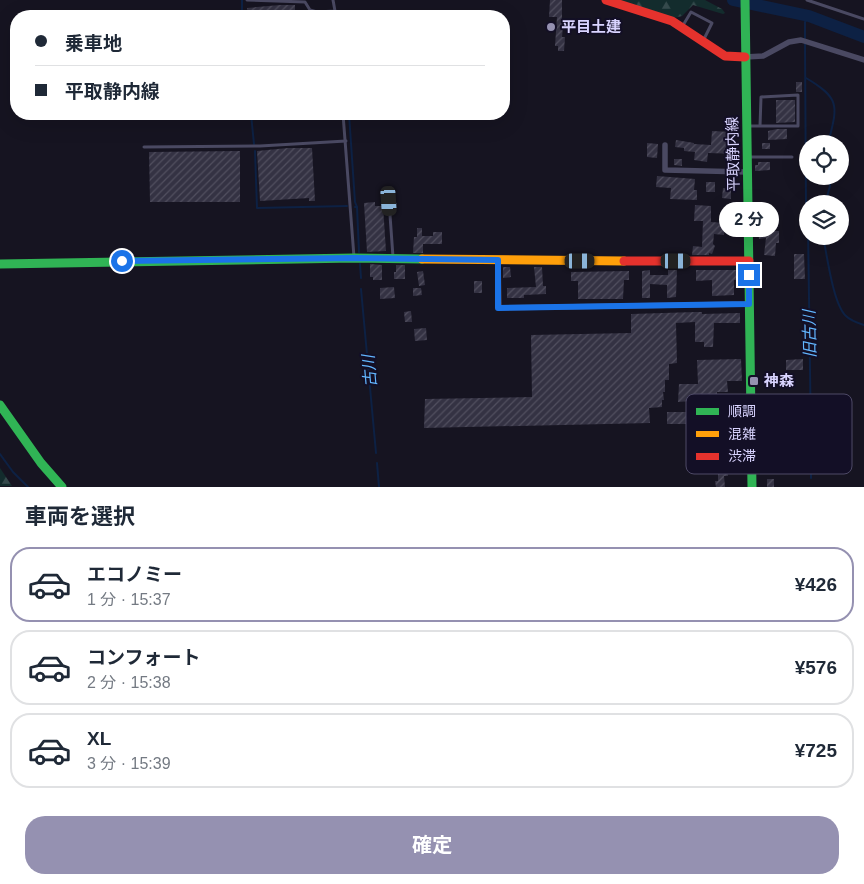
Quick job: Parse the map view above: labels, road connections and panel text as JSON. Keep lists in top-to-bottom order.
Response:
{
  "streets": {
    "street": ["平取静内線"]
  },
  "water": ["旧古川", "古川"],
  "places": {
    "other": ["平目土建"],
    "transit": ["神森"]
  },
  "legend": ["順調", "混雑", "渋滞"],
  "page": {
    "banner": ["乗車地", "平取静内線"],
    "bubble": "2 分",
    "heading": "車両を選択",
    "list": [
      {
        "name": "エコノミー",
        "note": "1 分 · 15:37",
        "value": "¥426"
      },
      {
        "name": "コンフォート",
        "note": "2 分 · 15:38",
        "value": "¥576"
      },
      {
        "name": "XL",
        "note": "3 分 · 15:39",
        "value": "¥725"
      }
    ],
    "buttons": "確定"
  }
}
